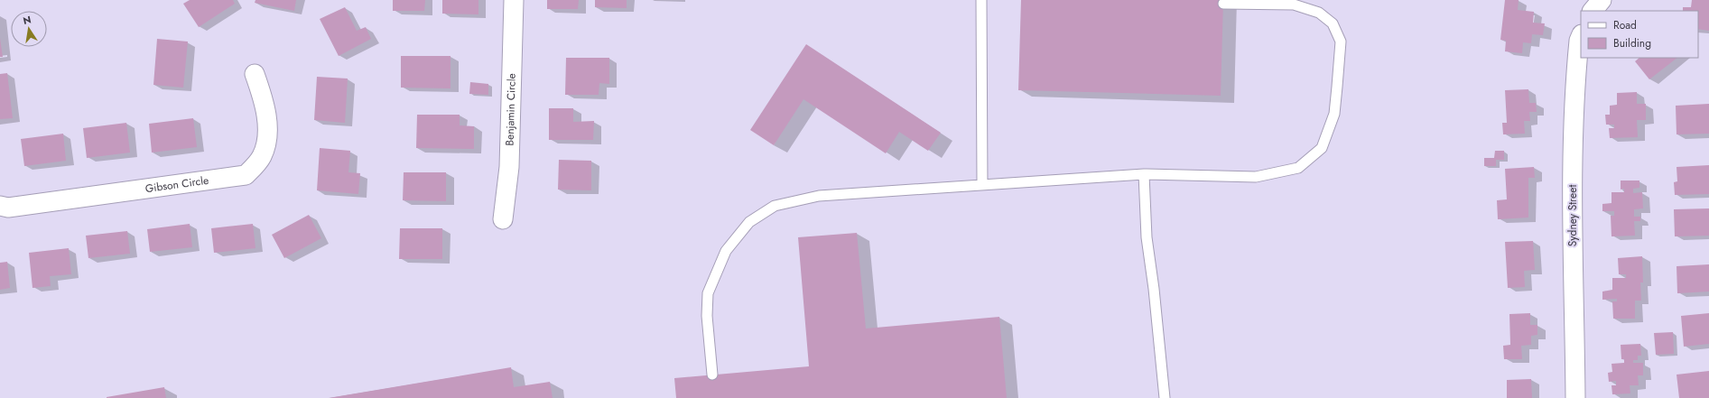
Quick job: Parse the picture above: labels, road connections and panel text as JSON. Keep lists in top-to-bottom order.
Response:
{
  "streets": {
    "street": ["Benjamin Circle", "Gibson Circle", "Sydney Street"]
  },
  "legend": ["Road", "Building"],
  "north": "top"
}
